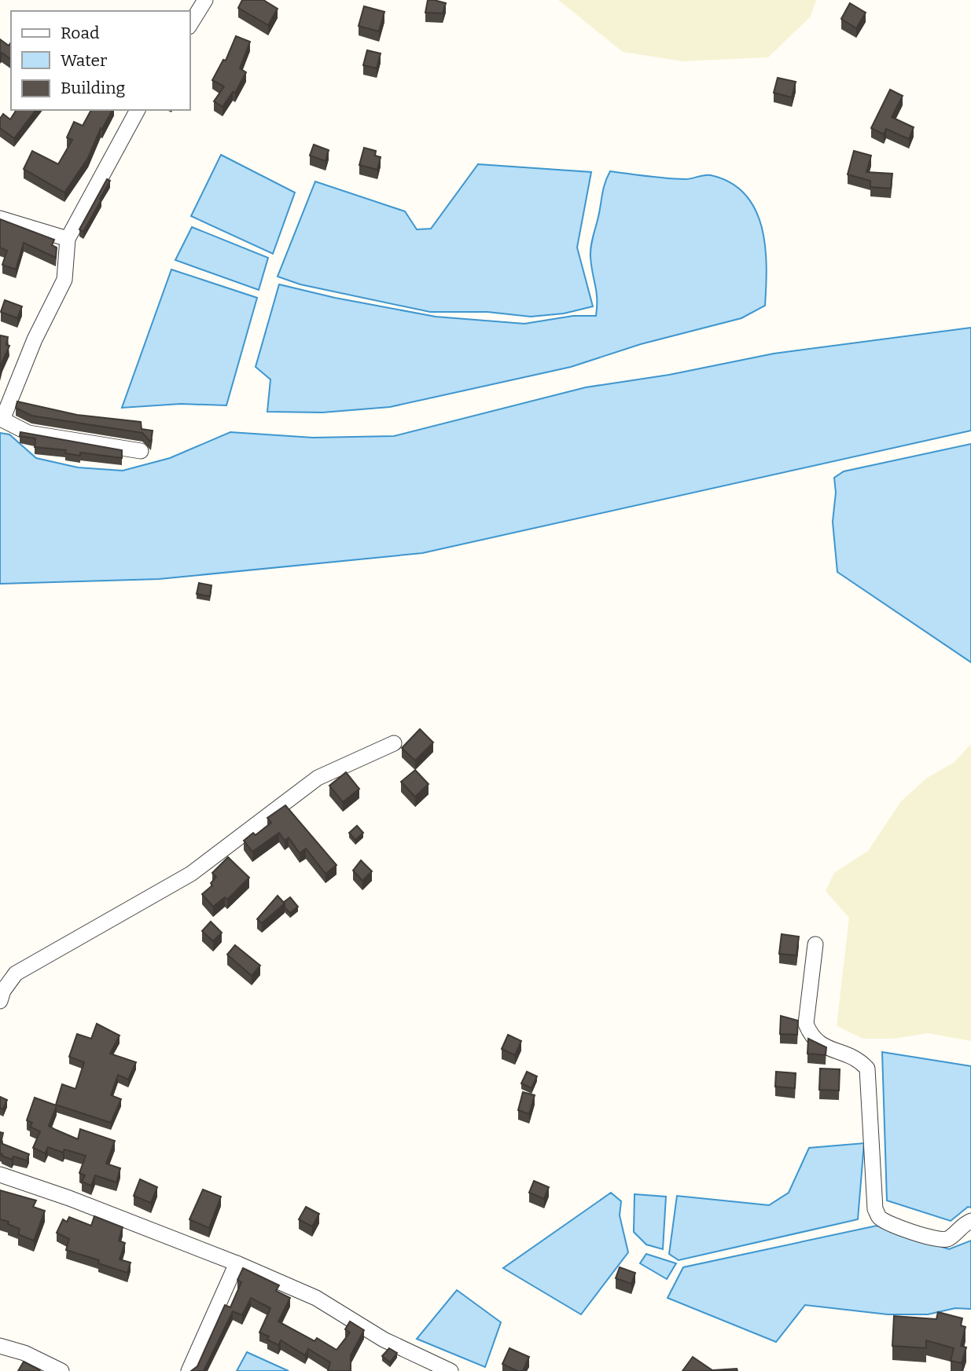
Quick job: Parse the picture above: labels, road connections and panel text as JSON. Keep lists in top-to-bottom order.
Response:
{
  "legend": ["Road", "Water", "Building"]
}
